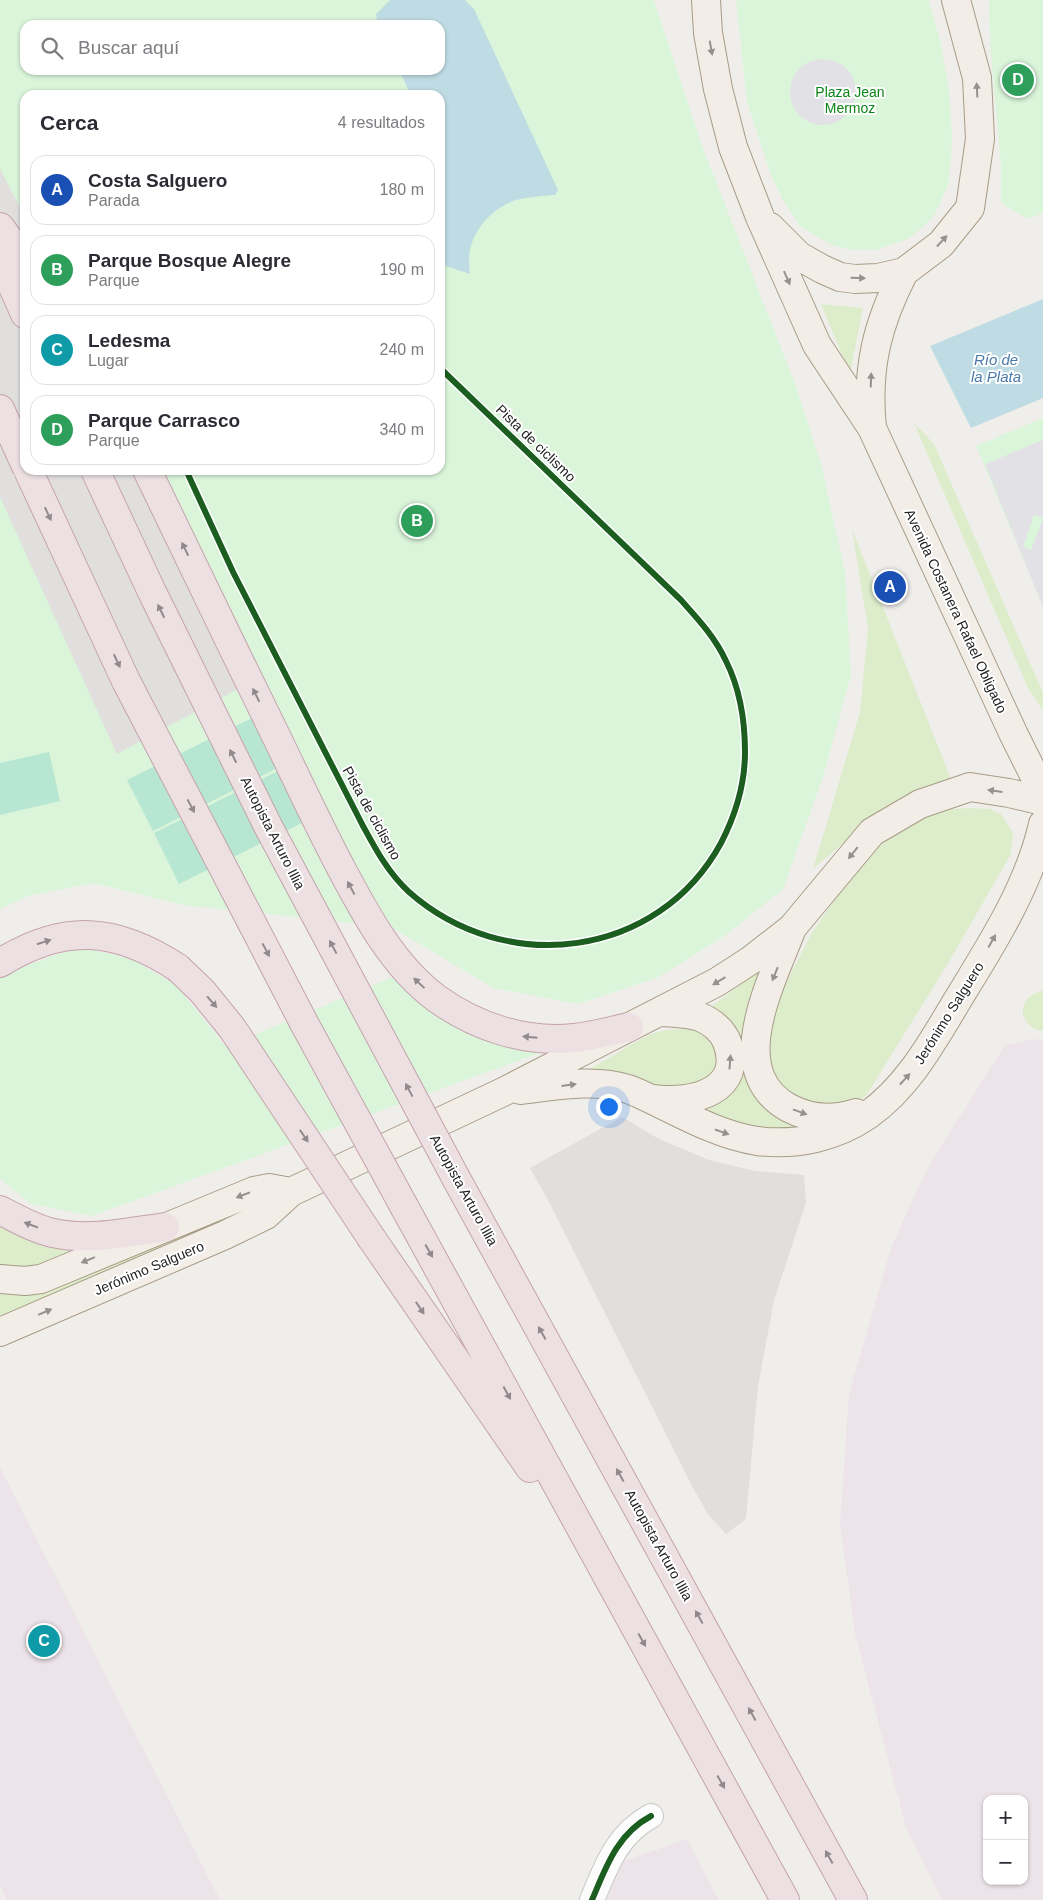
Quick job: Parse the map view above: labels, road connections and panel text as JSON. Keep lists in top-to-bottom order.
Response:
{
  "streets": {
    "highway": ["Autopista Arturo Illia"],
    "main road": ["Avenida Costanera Rafael Obligado", "Jerónimo Salguero"],
    "cycle path": ["Pista de ciclismo"]
  },
  "water": ["Río de la Plata"],
  "parks": ["Plaza Jean Mermoz"],
  "page": {
    "search": "Buscar aquí",
    "pins": [
      "D",
      "B",
      "A",
      "C"
    ],
    "heading": ["Cerca", "4 resultados"],
    "list": [
      {
        "mark": "A",
        "name": "Costa Salguero",
        "note": "Parada",
        "value": "180 m"
      },
      {
        "mark": "B",
        "name": "Parque Bosque Alegre",
        "note": "Parque",
        "value": "190 m"
      },
      {
        "mark": "C",
        "name": "Ledesma",
        "note": "Lugar",
        "value": "240 m"
      },
      {
        "mark": "D",
        "name": "Parque Carrasco",
        "note": "Parque",
        "value": "340 m"
      }
    ],
    "map_buttons": ["+", "−"]
  }
}
